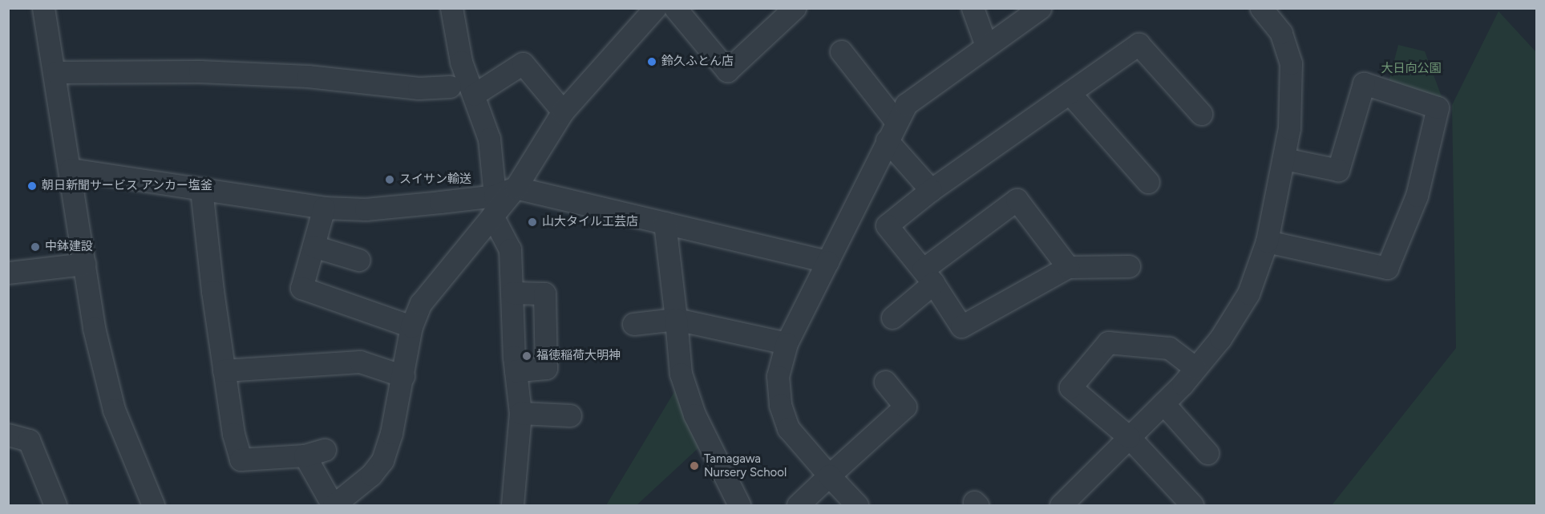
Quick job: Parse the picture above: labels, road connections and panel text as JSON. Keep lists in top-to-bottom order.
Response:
{
  "parks": ["大日向公園"],
  "places": [
    "鈴久ふとん店",
    "スイサン輸送",
    "朝日新聞サービス アンカー塩釜",
    "山大タイル工芸店",
    "中鉢建設",
    "福徳稲荷大明神",
    "Tamagawa Nursery School"
  ]
}
